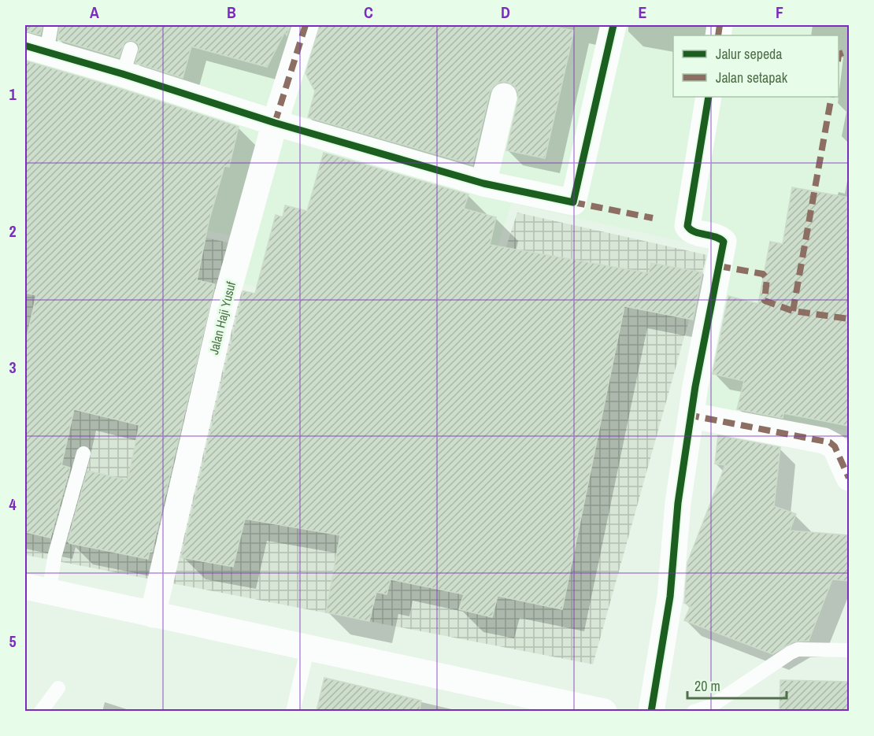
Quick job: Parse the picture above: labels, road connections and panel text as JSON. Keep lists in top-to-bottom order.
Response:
{
  "streets": {
    "street": ["Jalan Haji Yusuf"]
  },
  "legend": ["Jalur sepeda", "Jalan setapak"],
  "scale_bar": "20 m",
  "grid": {
    "columns": [
      "A",
      "B",
      "C",
      "D",
      "E",
      "F"
    ],
    "rows": [
      "1",
      "2",
      "3",
      "4",
      "5"
    ]
  }
}
